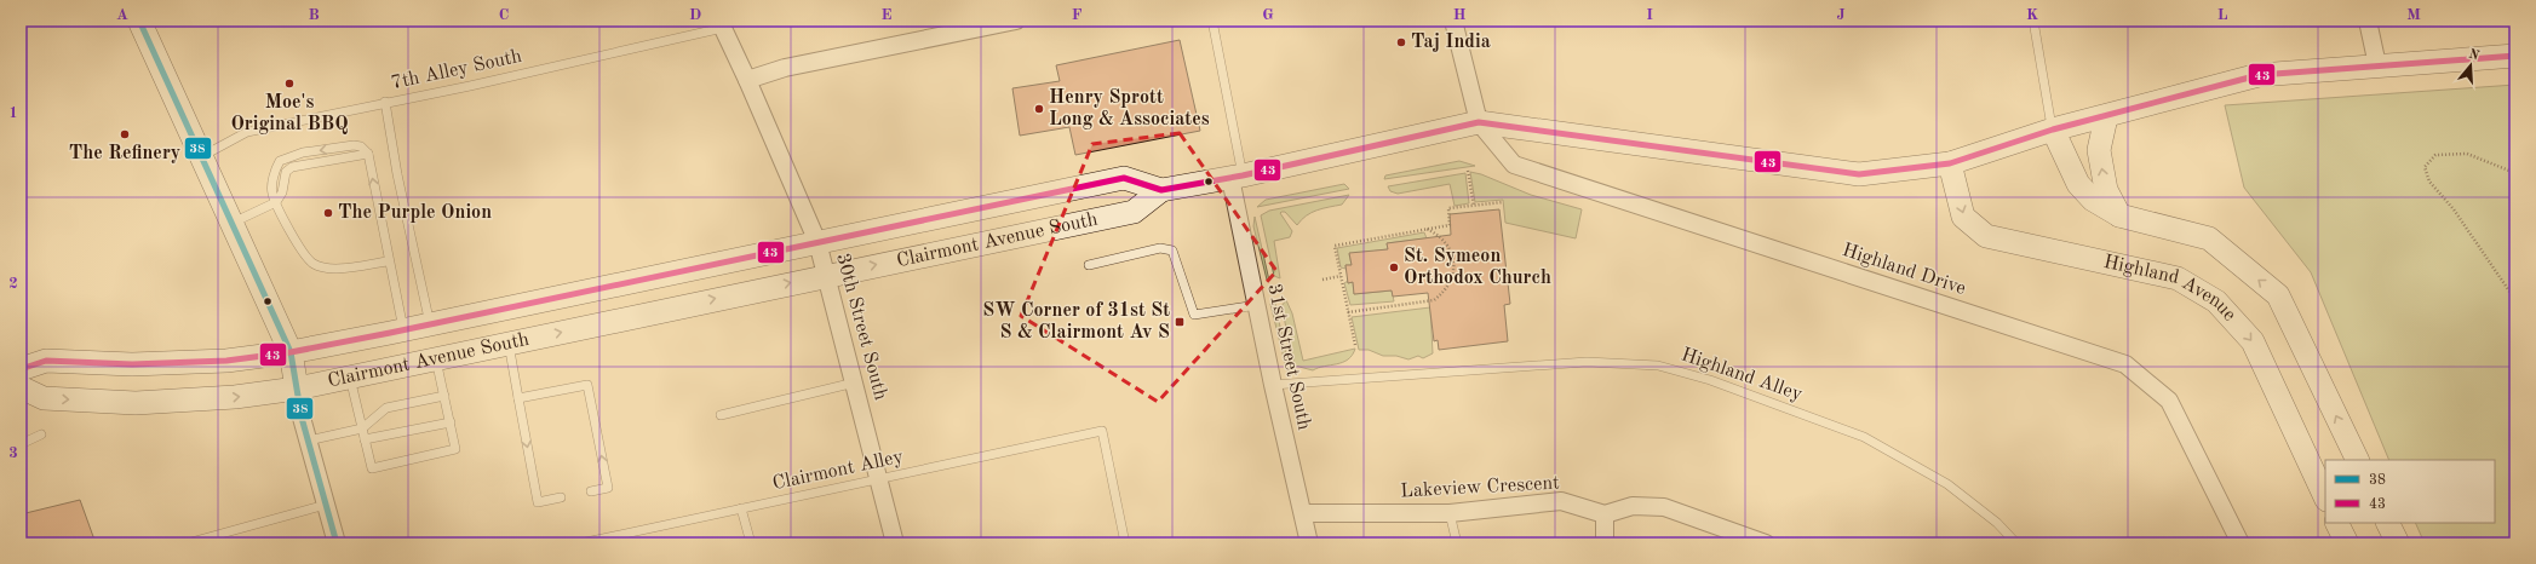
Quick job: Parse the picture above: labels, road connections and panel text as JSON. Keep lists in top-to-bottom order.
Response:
{
  "streets": {
    "street": [
      "Clairmont Avenue South",
      "Highland Drive",
      "Highland Avenue",
      "30th Street South",
      "31st Street South",
      "Lakeview Crescent"
    ],
    "lane": ["7th Alley South", "Highland Alley", "Clairmont Alley"]
  },
  "crossings": [
    ["7th Alley South", "30th Street South"],
    ["Clairmont Avenue South", "Highland Drive"],
    ["Clairmont Avenue South", "Highland Avenue"],
    ["Clairmont Avenue South", "30th Street South"],
    ["Clairmont Avenue South", "31st Street South"],
    ["30th Street South", "Clairmont Alley"],
    ["31st Street South", "Highland Alley"],
    ["31st Street South", "Lakeview Crescent"]
  ],
  "places": {
    "other": [
      "Taj India",
      "Moe's Original BBQ",
      "Henry Sprott Long & Associates",
      "The Refinery",
      "The Purple Onion",
      "St. Symeon Orthodox Church"
    ],
    "transit": ["SW Corner of 31st St S & Clairmont Av S"]
  },
  "lines": ["transit line 38", "transit line 43"],
  "legend": ["38", "43"],
  "north": "top",
  "grid": {
    "columns": [
      "A",
      "B",
      "C",
      "D",
      "E",
      "F",
      "G",
      "H",
      "I",
      "J",
      "K",
      "L",
      "M"
    ],
    "rows": ["1", "2", "3"]
  }
}
